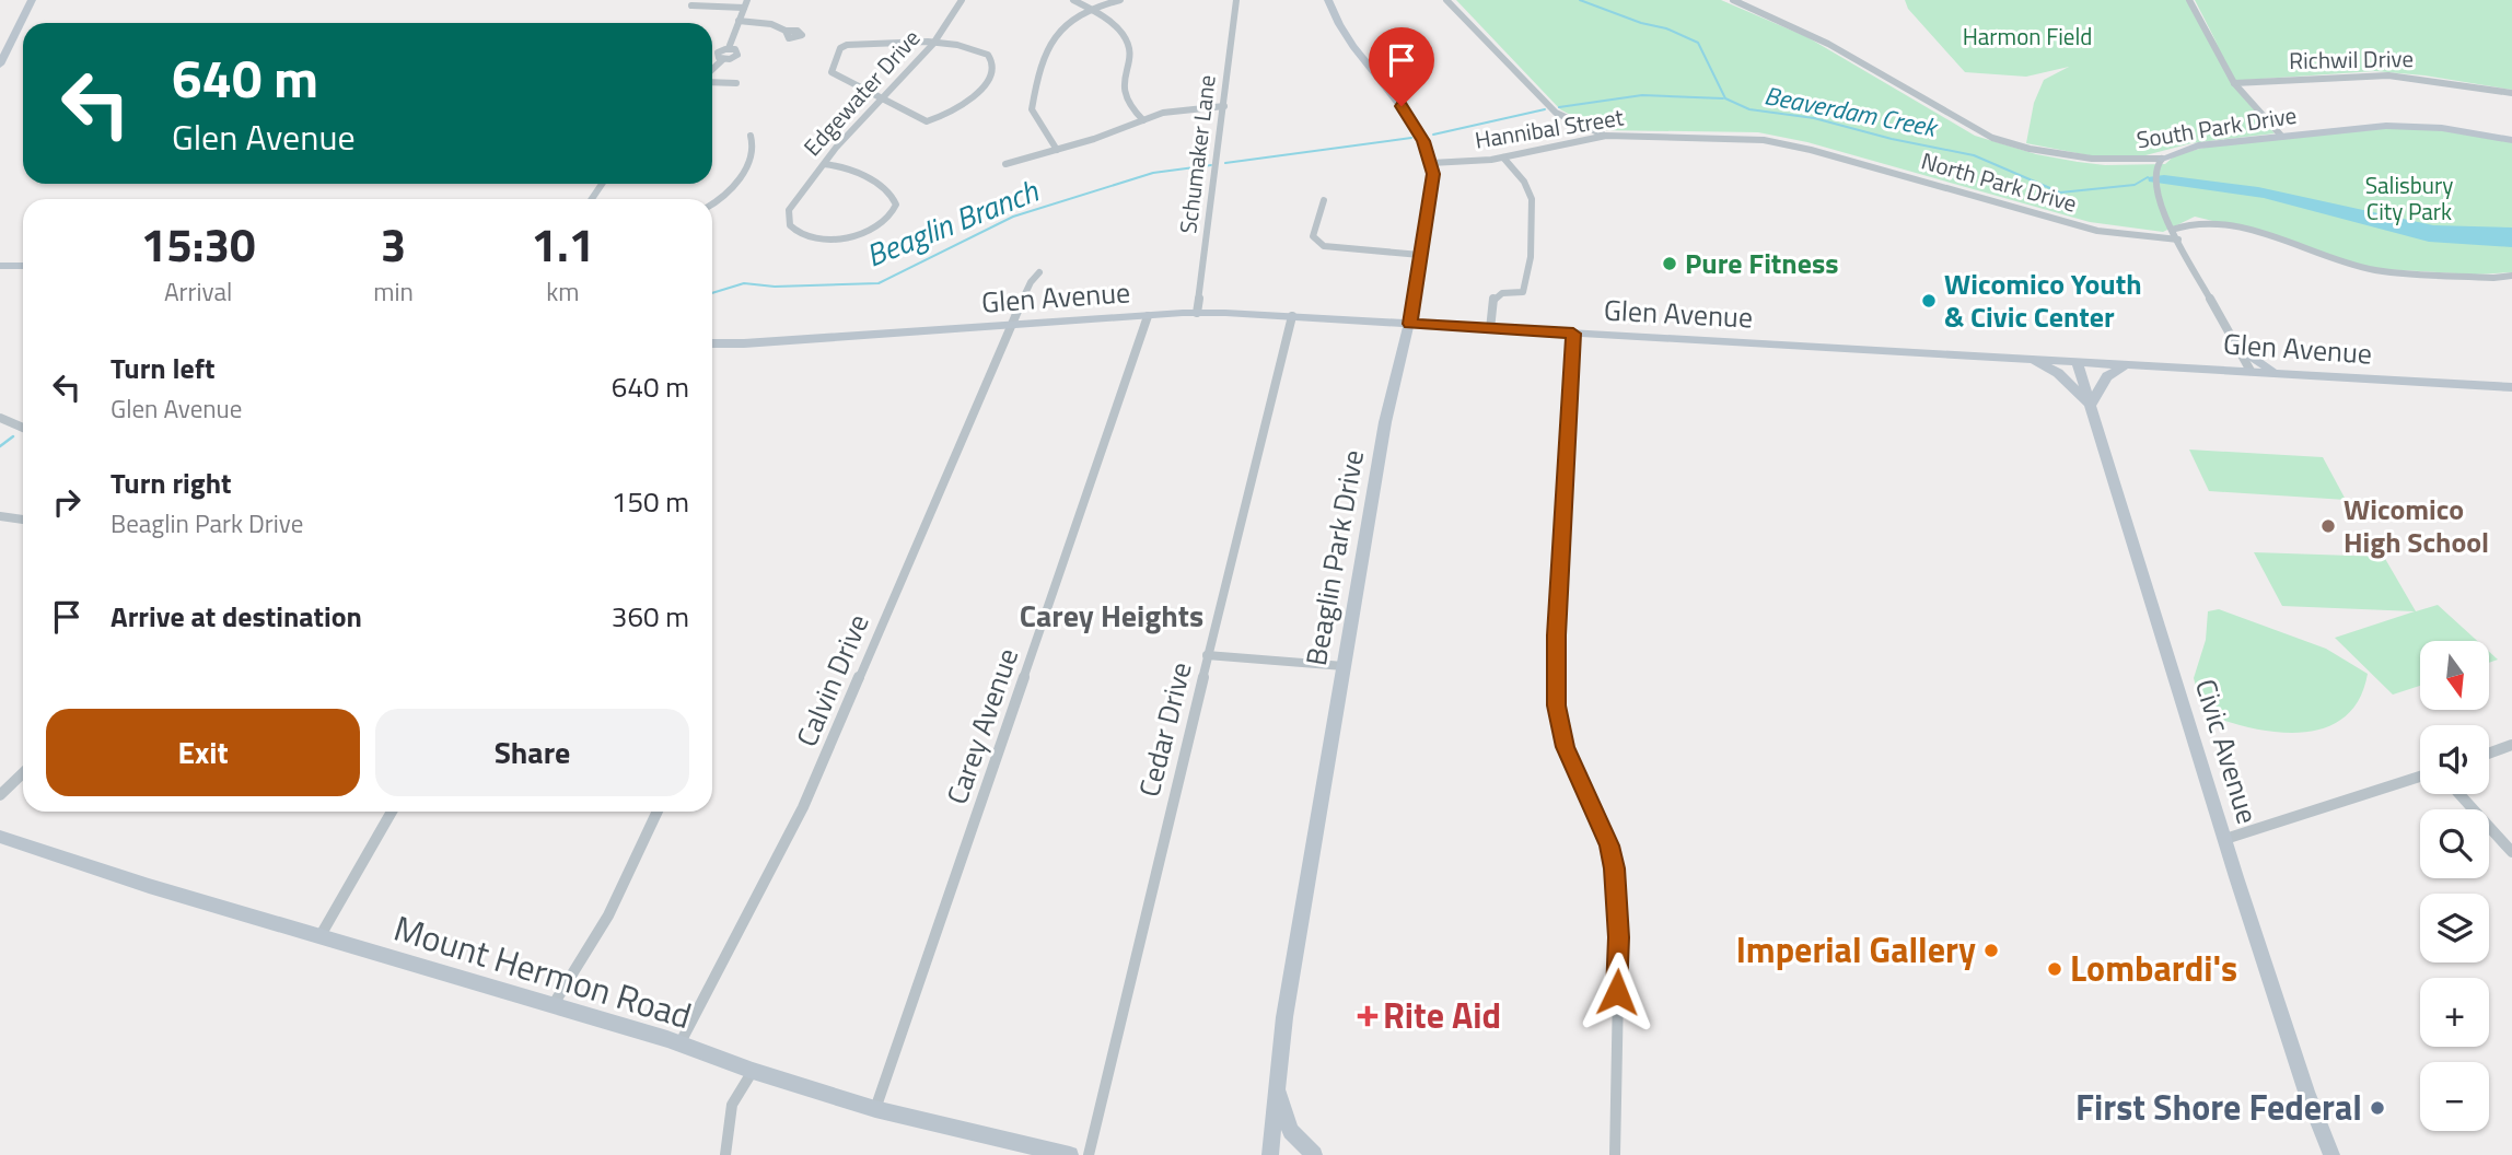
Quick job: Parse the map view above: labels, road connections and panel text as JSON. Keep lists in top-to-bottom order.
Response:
{
  "streets": {
    "main road": ["Mount Hermon Road"],
    "street": [
      "Richwil Drive",
      "Edgewater Drive",
      "South Park Drive",
      "Hannibal Street",
      "Schumaker Lane",
      "North Park Drive",
      "Glen Avenue",
      "Beaglin Park Drive",
      "Calvin Drive",
      "Carey Avenue",
      "Cedar Drive",
      "Civic Avenue"
    ]
  },
  "crossings": [
    ["Hannibal Street", "North Park Drive"],
    ["Hannibal Street", "Beaglin Park Drive"],
    ["Schumaker Lane", "Glen Avenue"],
    ["Glen Avenue", "Beaglin Park Drive"],
    ["Glen Avenue", "Calvin Drive"],
    ["Glen Avenue", "Carey Avenue"],
    ["Glen Avenue", "Cedar Drive"],
    ["Glen Avenue", "Civic Avenue"],
    ["Calvin Drive", "Mount Hermon Road"],
    ["Carey Avenue", "Mount Hermon Road"]
  ],
  "districts": ["Carey Heights"],
  "water": ["Beaverdam Creek", "Beaglin Branch"],
  "parks": ["Harmon Field", "Salisbury City Park"],
  "places": {
    "other": [
      "Pure Fitness",
      "Wicomico Youth & Civic Center",
      "Wicomico High School",
      "Imperial Gallery",
      "Lombardi's",
      "First Shore Federal"
    ],
    "health": ["Rite Aid"]
  },
  "north": "bottom",
  "page": {
    "turn": ["640 m", "Glen Avenue"],
    "eta": [
      "15:30",
      "Arrival",
      "3",
      "min",
      "1.1",
      "km"
    ],
    "list": [
      {
        "name": "Turn left",
        "note": "Glen Avenue",
        "value": "640 m"
      },
      {
        "name": "Turn right",
        "note": "Beaglin Park Drive",
        "value": "150 m"
      },
      {
        "name": "Arrive at destination",
        "value": "360 m"
      }
    ],
    "map_buttons": ["+", "−"],
    "buttons": ["Exit", "Share"]
  }
}
